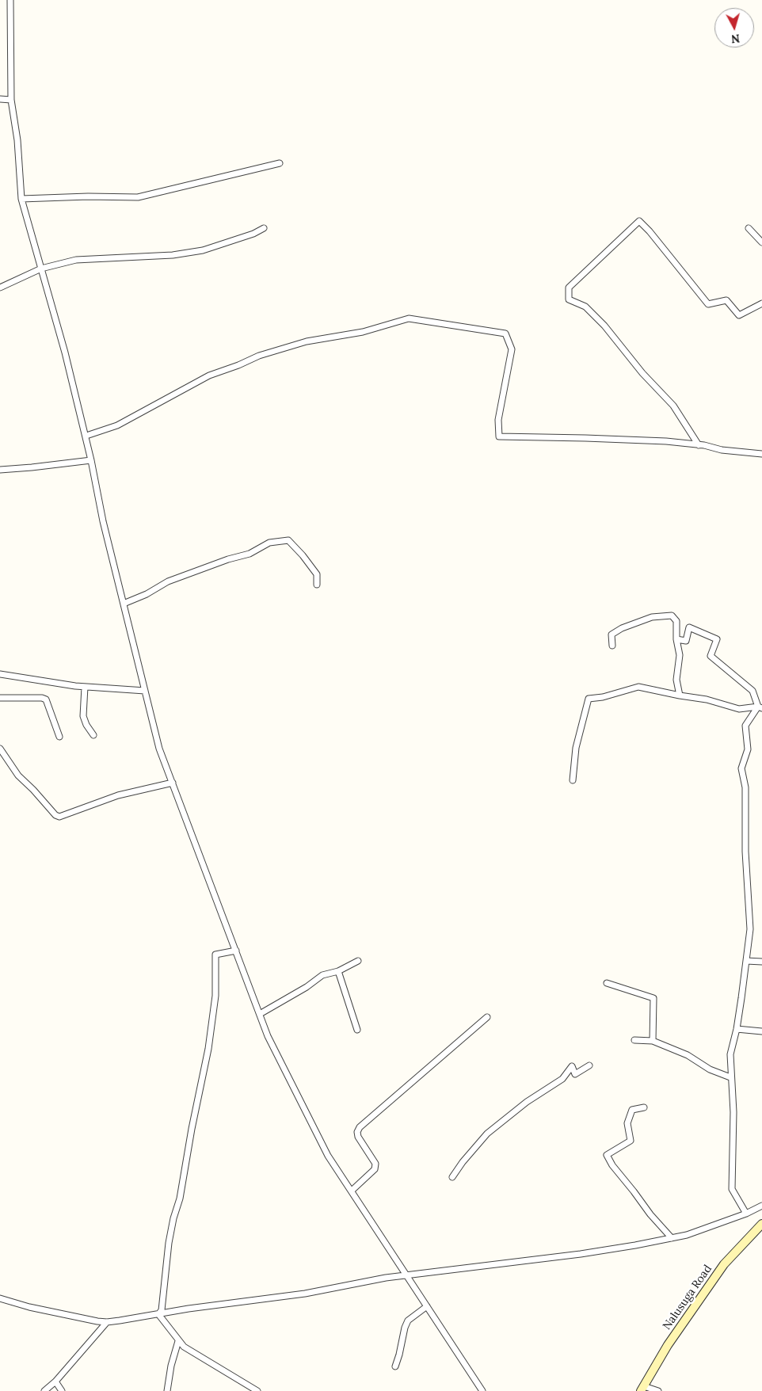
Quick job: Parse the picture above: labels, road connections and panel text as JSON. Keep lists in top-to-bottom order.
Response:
{
  "streets": {
    "street": ["Nalusuga Road"]
  },
  "north": "bottom"
}
